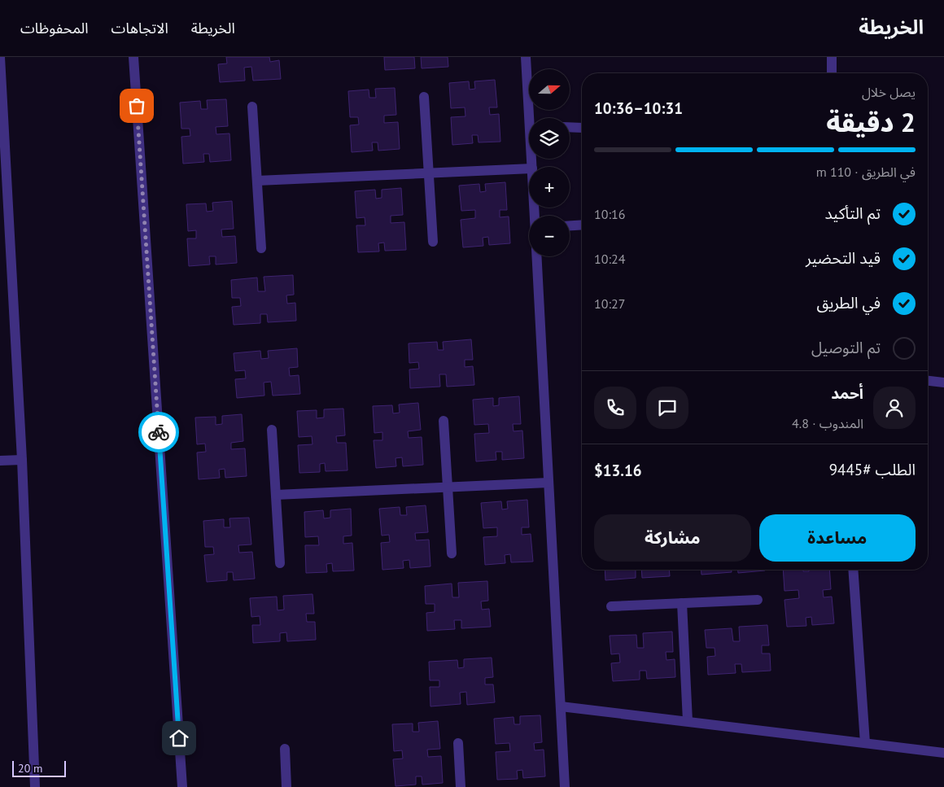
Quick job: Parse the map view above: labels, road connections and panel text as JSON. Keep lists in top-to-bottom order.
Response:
{
  "scale_bar": "20 m",
  "north": "right",
  "page": {
    "header": "الخريطة",
    "nav": ["الخريطة", "الاتجاهات", "المحفوظات"],
    "map_buttons": ["+", "−"],
    "heading": ["2 دقيقة", "يصل خلال", "10:31–10:36"],
    "panel": [
      "أحمد",
      "المندوب · 4.8",
      "الطلب #9445",
      "$13.16"
    ],
    "bar": "في الطريق · 110 m",
    "list": [
      ["تم التأكيد", "10:16"],
      ["قيد التحضير", "10:24"],
      ["في الطريق", "10:27"],
      "تم التوصيل"
    ],
    "buttons": ["مساعدة", "مشاركة"],
    "scale": "20 m"
  }
}
